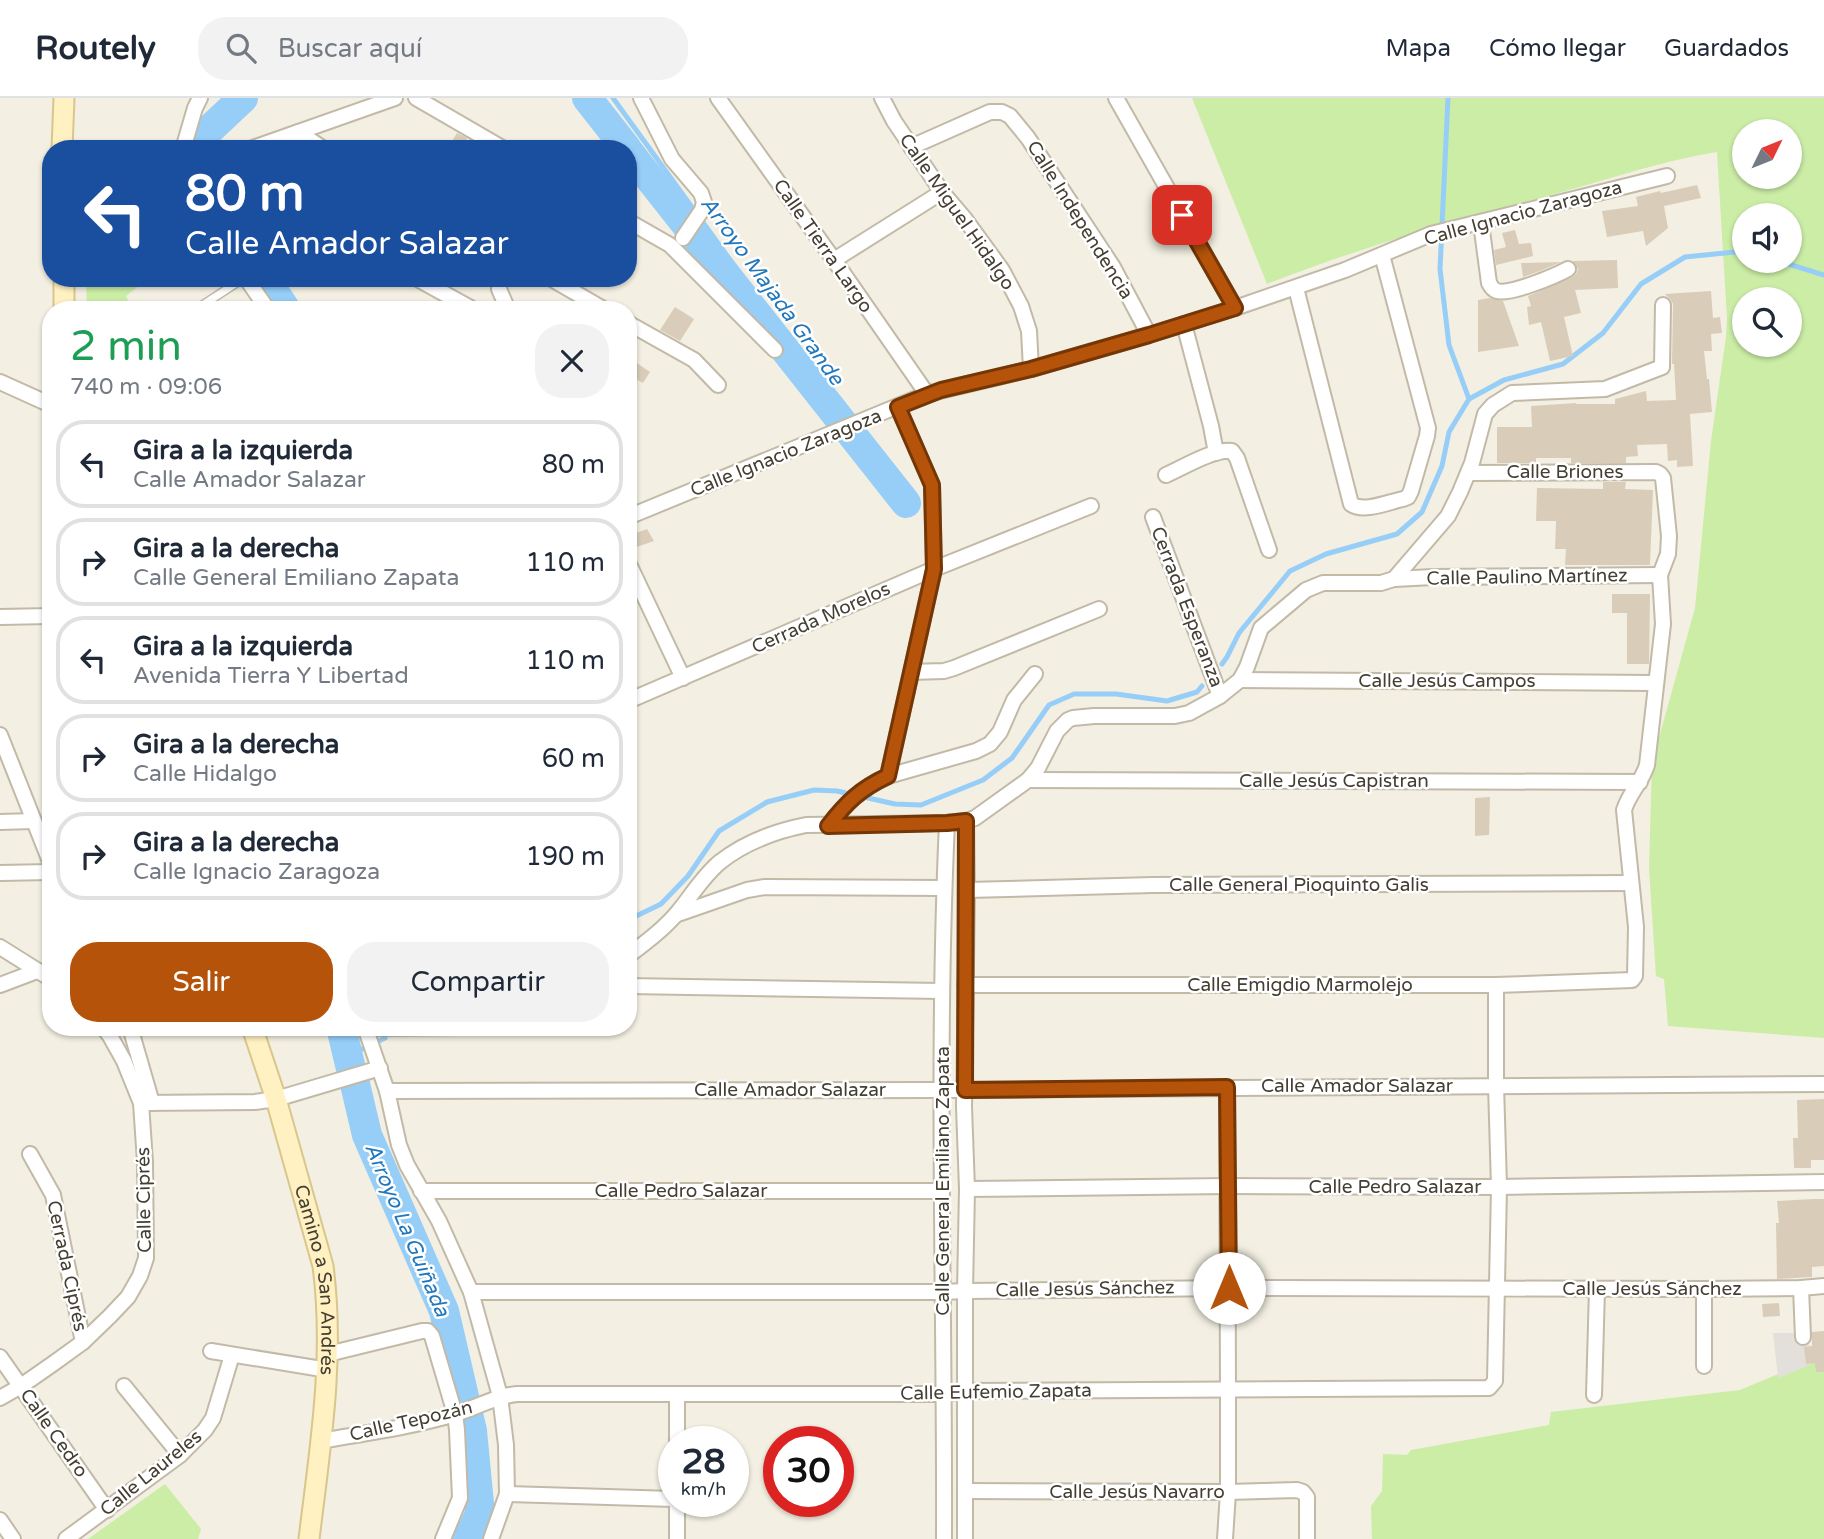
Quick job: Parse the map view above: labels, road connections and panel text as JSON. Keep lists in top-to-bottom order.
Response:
{
  "streets": {
    "street": [
      "Calle Miguel Hidalgo",
      "Calle Ignacio Zaragoza",
      "Calle Independencia",
      "Calle Tierra Largo",
      "Calle Briones",
      "Calle Paulino Martínez",
      "Cerrada Esperanza",
      "Cerrada Morelos",
      "Calle Jesús Campos",
      "Calle Jesús Capistran",
      "Calle General Pioquinto Galis",
      "Calle Emigdio Marmolejo",
      "Calle Amador Salazar",
      "Calle General Emiliano Zapata",
      "Calle Pedro Salazar",
      "Calle Ciprés",
      "Cerrada Ciprés",
      "Camino a San Andrés",
      "Calle Jesús Sánchez",
      "Calle Eufemio Zapata",
      "Calle Tepozán",
      "Calle Cedro",
      "Calle Laureles",
      "Calle Jesús Navarro"
    ]
  },
  "crossings": [
    ["Calle Miguel Hidalgo", "Calle Ignacio Zaragoza"],
    ["Calle Miguel Hidalgo", "Calle Independencia"],
    ["Calle Ignacio Zaragoza", "Calle Independencia"],
    ["Calle Ignacio Zaragoza", "Calle Tierra Largo"],
    ["Calle Briones", "Calle Paulino Martínez"],
    ["Calle Paulino Martínez", "Calle Jesús Campos"],
    ["Calle General Pioquinto Galis", "Calle Emigdio Marmolejo"],
    ["Calle General Pioquinto Galis", "Calle General Emiliano Zapata"],
    ["Calle Emigdio Marmolejo", "Calle General Emiliano Zapata"],
    ["Calle Amador Salazar", "Calle General Emiliano Zapata"],
    ["Calle General Emiliano Zapata", "Calle Pedro Salazar"],
    ["Calle General Emiliano Zapata", "Calle Jesús Sánchez"],
    ["Calle General Emiliano Zapata", "Calle Eufemio Zapata"],
    ["Calle General Emiliano Zapata", "Calle Jesús Navarro"],
    ["Calle Ciprés", "Cerrada Ciprés"],
    ["Calle Ciprés", "Calle Cedro"],
    ["Camino a San Andrés", "Calle Tepozán"],
    ["Calle Jesús Sánchez", "Calle Eufemio Zapata"],
    ["Calle Eufemio Zapata", "Calle Tepozán"],
    ["Calle Cedro", "Calle Laureles"]
  ],
  "water": ["Arroyo Majada Grande", "Arroyo La Guiñada"],
  "north": "top right",
  "page": {
    "header": "Routely",
    "search": "Buscar aquí",
    "nav": ["Mapa", "Cómo llegar", "Guardados"],
    "turn": ["80 m", "Calle Amador Salazar"],
    "heading": ["2 min", "740 m · 09:06"],
    "list": [
      {
        "name": "Gira a la izquierda",
        "note": "Calle Amador Salazar",
        "value": "80 m"
      },
      {
        "name": "Gira a la derecha",
        "note": "Calle General Emiliano Zapata",
        "value": "110 m"
      },
      {
        "name": "Gira a la izquierda",
        "note": "Avenida Tierra Y Libertad",
        "value": "110 m"
      },
      {
        "name": "Gira a la derecha",
        "note": "Calle Hidalgo",
        "value": "60 m"
      },
      {
        "name": "Gira a la derecha",
        "note": "Calle Ignacio Zaragoza",
        "value": "190 m"
      }
    ],
    "buttons": ["Salir", "Compartir"],
    "speed": "28 km/h",
    "limit": "30"
  }
}
